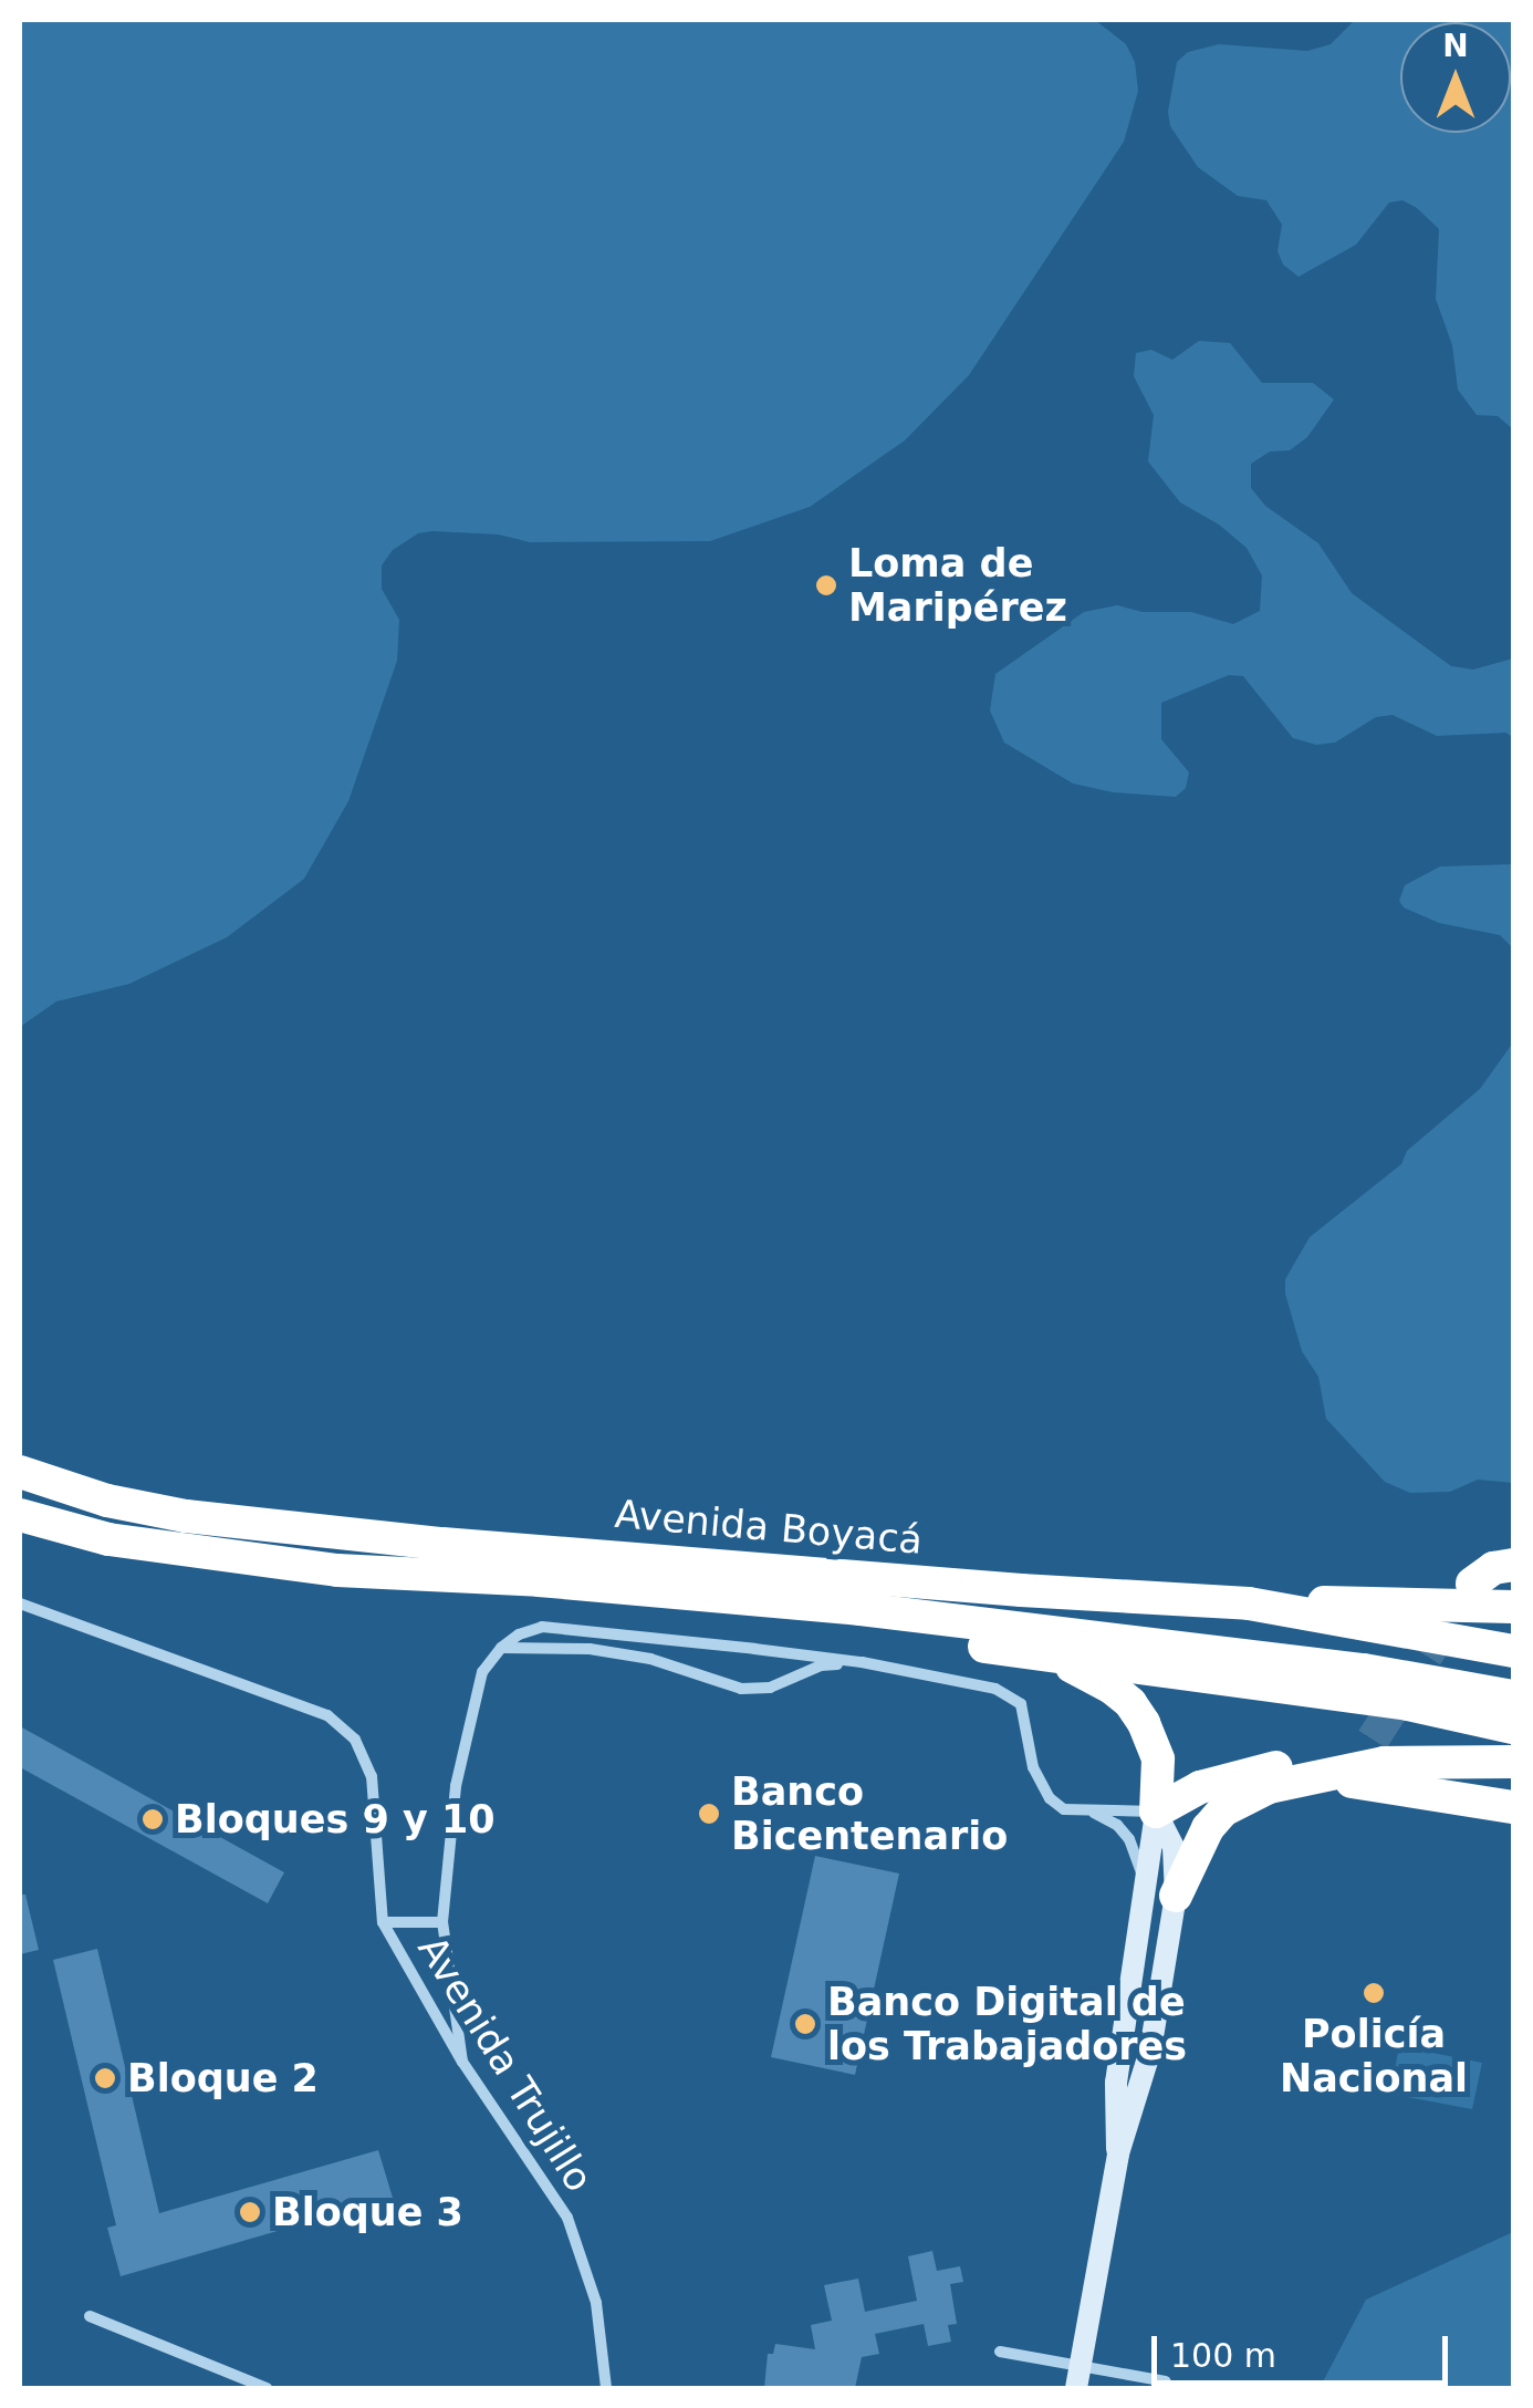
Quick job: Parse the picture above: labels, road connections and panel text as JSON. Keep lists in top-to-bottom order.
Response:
{
  "streets": {
    "highway": ["Avenida Boyacá"],
    "street": ["Avenida Trujillo"]
  },
  "places": [
    "Loma de Maripérez",
    "Banco Bicentenario",
    "Bloques 9 y 10",
    "Policía Nacional",
    "Banco Digital de los Trabajadores",
    "Bloque 2",
    "Bloque 3"
  ],
  "scale_bar": "100 m",
  "north": "top"
}
